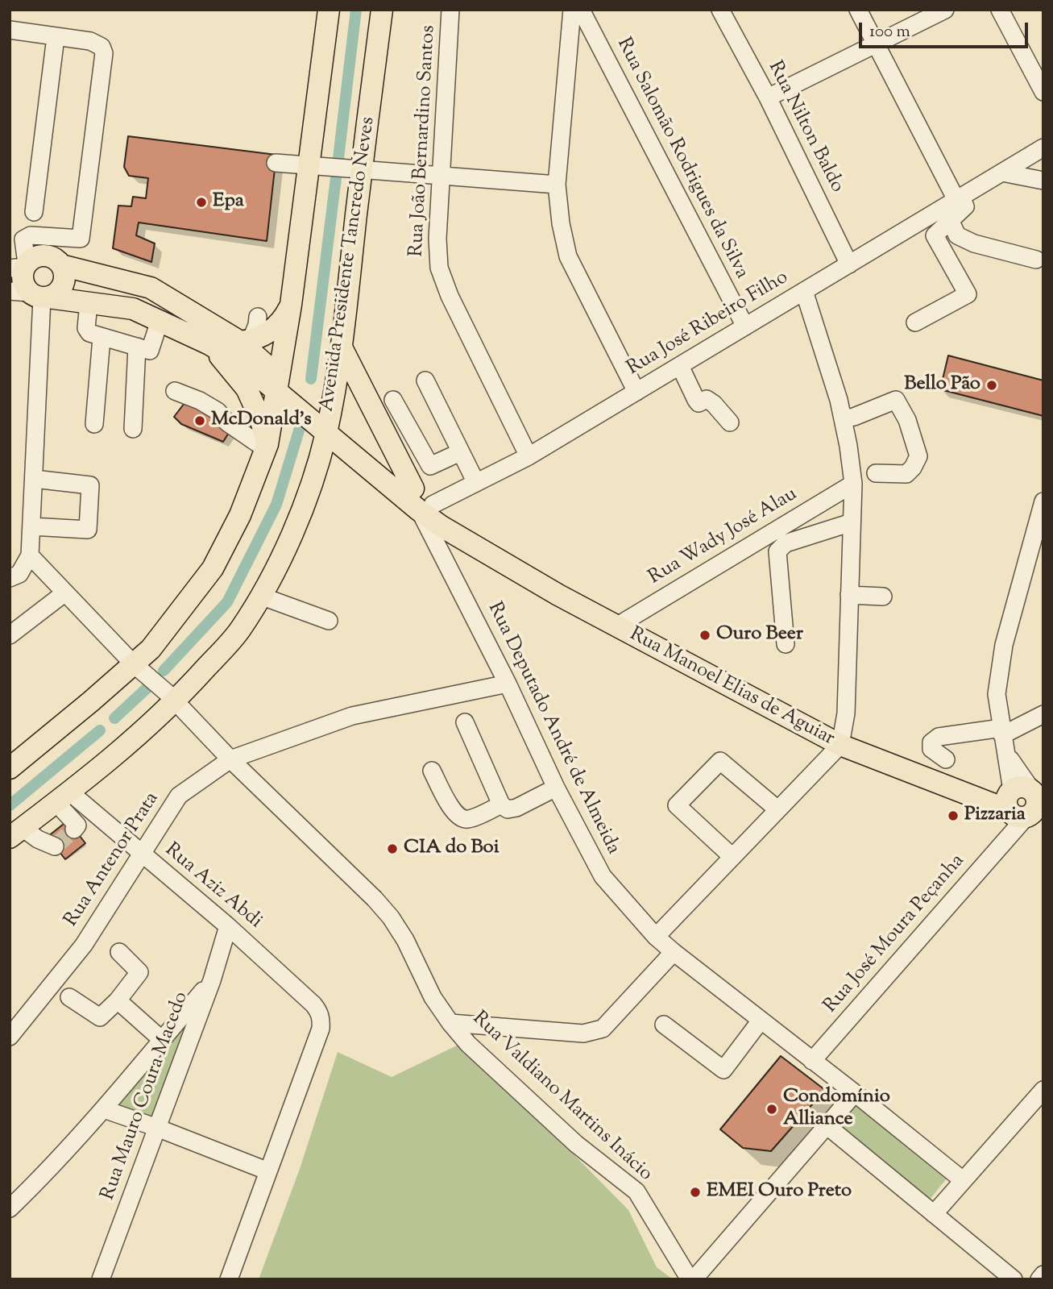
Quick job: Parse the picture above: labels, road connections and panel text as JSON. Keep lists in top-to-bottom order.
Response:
{
  "streets": {
    "main road": ["Avenida Presidente Tancredo Neves", "Rua Manoel Elias de Aguiar"],
    "street": [
      "Rua Nilton Baldo",
      "Rua João Bernardino Santos",
      "Rua Salomão Rodrigues da Silva",
      "Rua José Ribeiro Filho",
      "Rua Wady José Alau",
      "Rua Deputado André de Almeida",
      "Rua Antenor Prata",
      "Rua Aziz Abdi",
      "Rua José Moura Peçanha",
      "Rua Mauro Coura Macedo",
      "Rua Valdiano Martins Inácio"
    ]
  },
  "crossings": [
    ["Rua Nilton Baldo", "Rua José Ribeiro Filho"],
    ["Rua João Bernardino Santos", "Rua José Ribeiro Filho"],
    ["Rua Salomão Rodrigues da Silva", "Rua José Ribeiro Filho"],
    ["Avenida Presidente Tancredo Neves", "Rua Manoel Elias de Aguiar"],
    ["Avenida Presidente Tancredo Neves", "Rua Aziz Abdi"],
    ["Avenida Presidente Tancredo Neves", "Rua Valdiano Martins Inácio"],
    ["Rua José Ribeiro Filho", "Rua Manoel Elias de Aguiar"],
    ["Rua José Ribeiro Filho", "Rua Deputado André de Almeida"],
    ["Rua Wady José Alau", "Rua Manoel Elias de Aguiar"],
    ["Rua Manoel Elias de Aguiar", "Rua Deputado André de Almeida"],
    ["Rua Manoel Elias de Aguiar", "Rua José Moura Peçanha"],
    ["Rua Deputado André de Almeida", "Rua Antenor Prata"],
    ["Rua Deputado André de Almeida", "Rua José Moura Peçanha"],
    ["Rua Antenor Prata", "Rua Aziz Abdi"],
    ["Rua Antenor Prata", "Rua Valdiano Martins Inácio"],
    ["Rua Aziz Abdi", "Rua Mauro Coura Macedo"]
  ],
  "places": [
    "Epa",
    "Bello Pão",
    "McDonald's",
    "Ouro Beer",
    "Pizzaria",
    "CIA do Boi",
    "Condomínio Alliance",
    "EMEI Ouro Preto"
  ],
  "scale_bar": "100 m"
}
